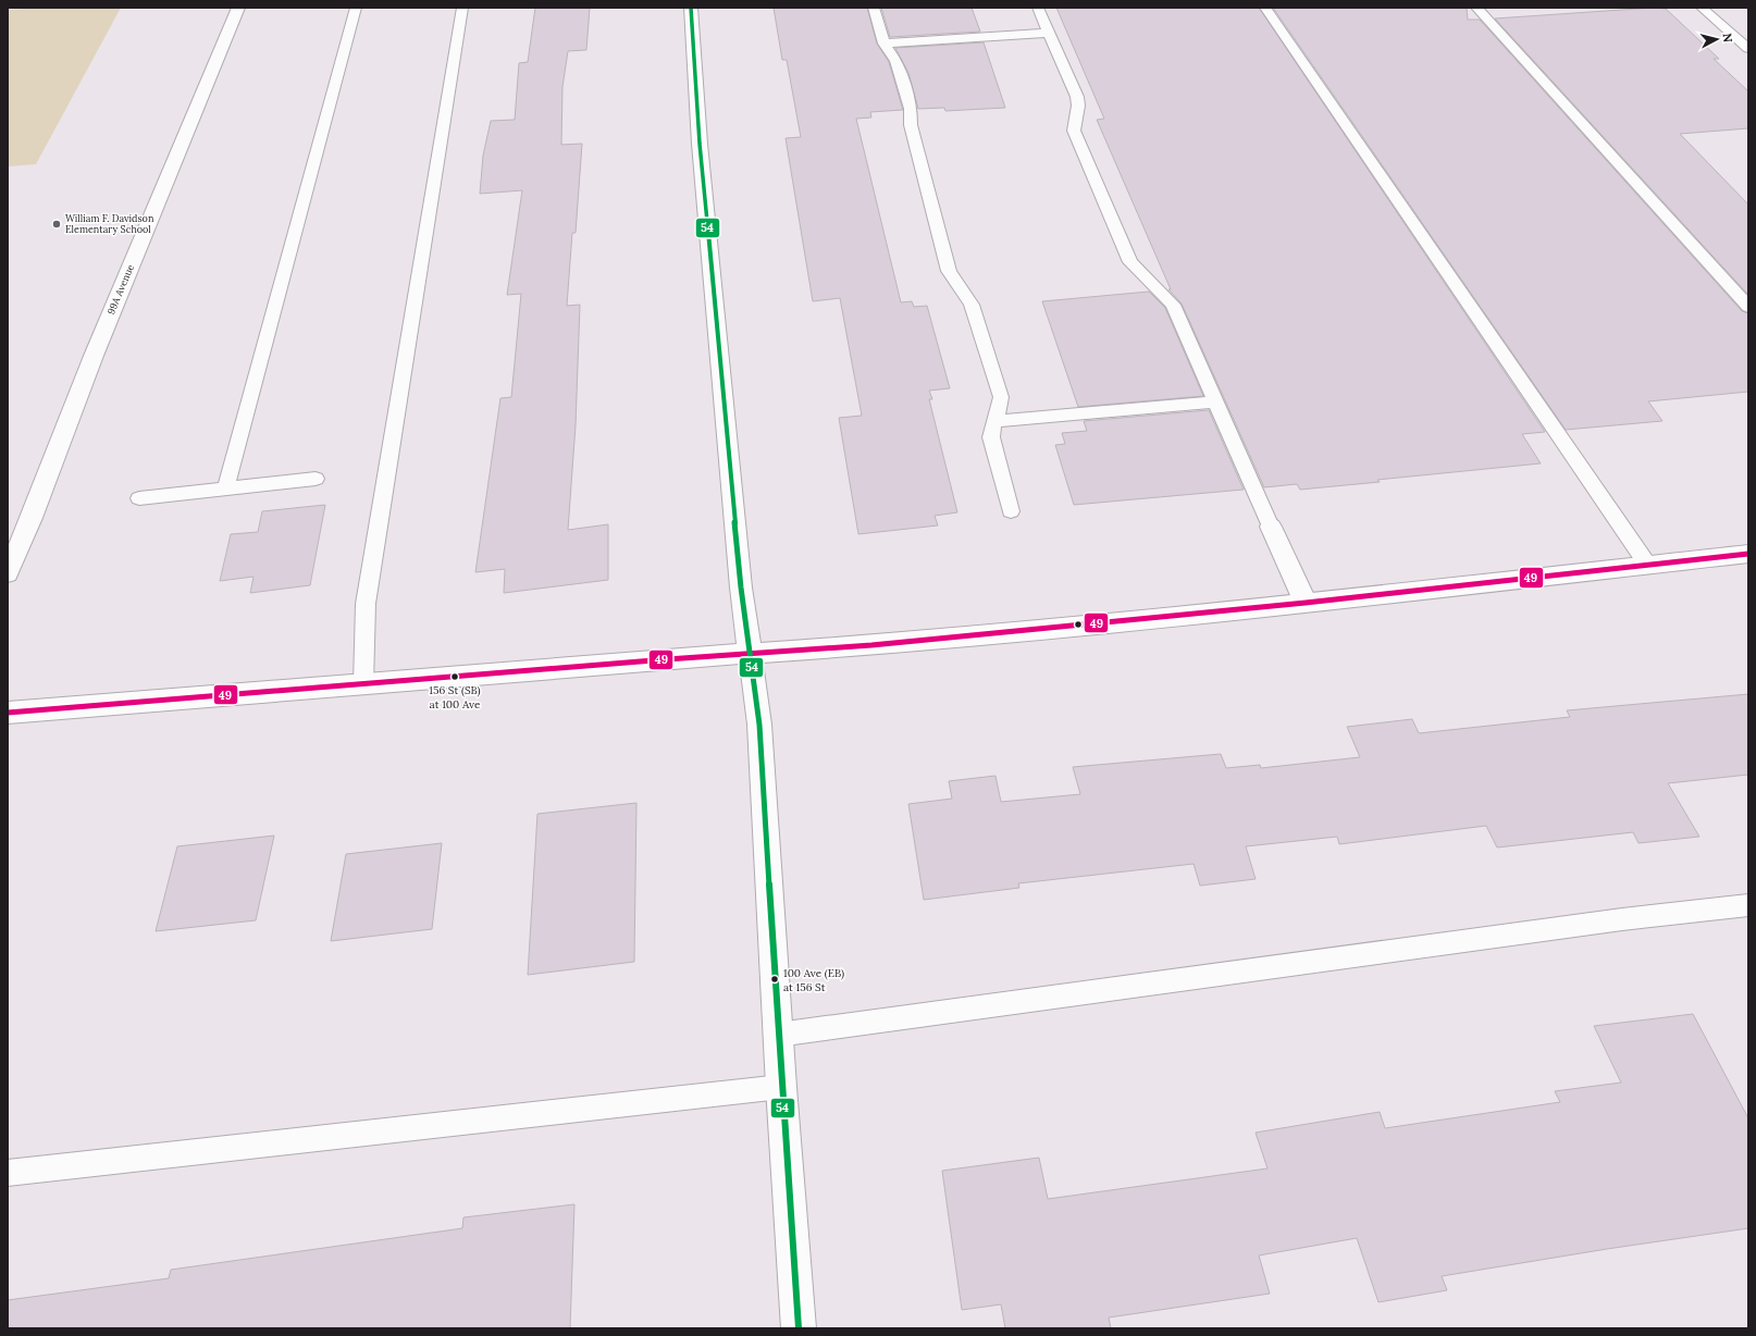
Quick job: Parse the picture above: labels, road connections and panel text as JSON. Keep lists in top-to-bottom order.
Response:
{
  "streets": {
    "main road": ["99A Avenue"]
  },
  "places": ["William F. Davidson Elementary School", "156 St (SB) at 100 Ave", "100 Ave (EB) at 156 St"],
  "lines": ["transit line 54", "transit line 49"],
  "north": "right"
}
